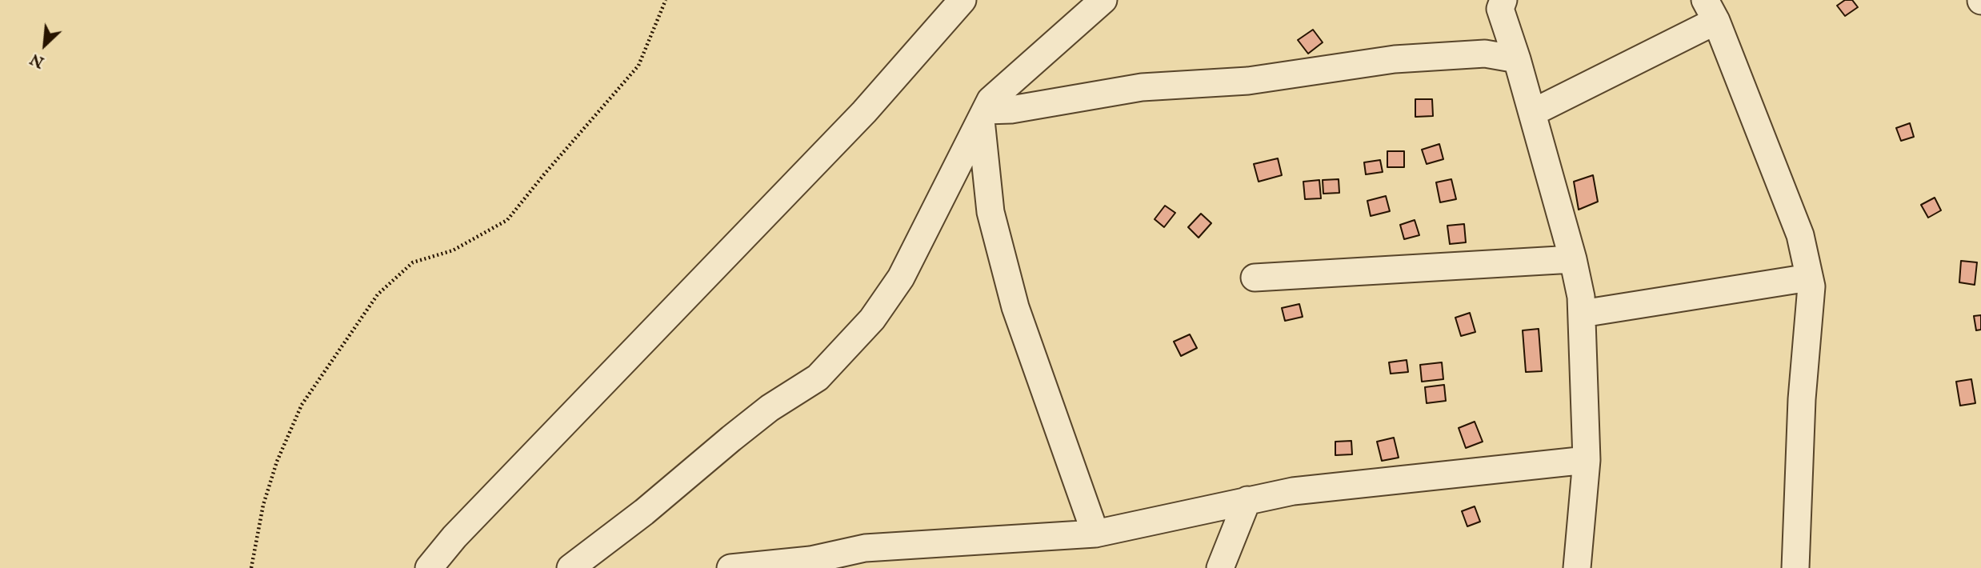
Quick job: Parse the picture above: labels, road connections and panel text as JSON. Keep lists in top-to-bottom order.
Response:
{
  "north": "bottom left"
}
